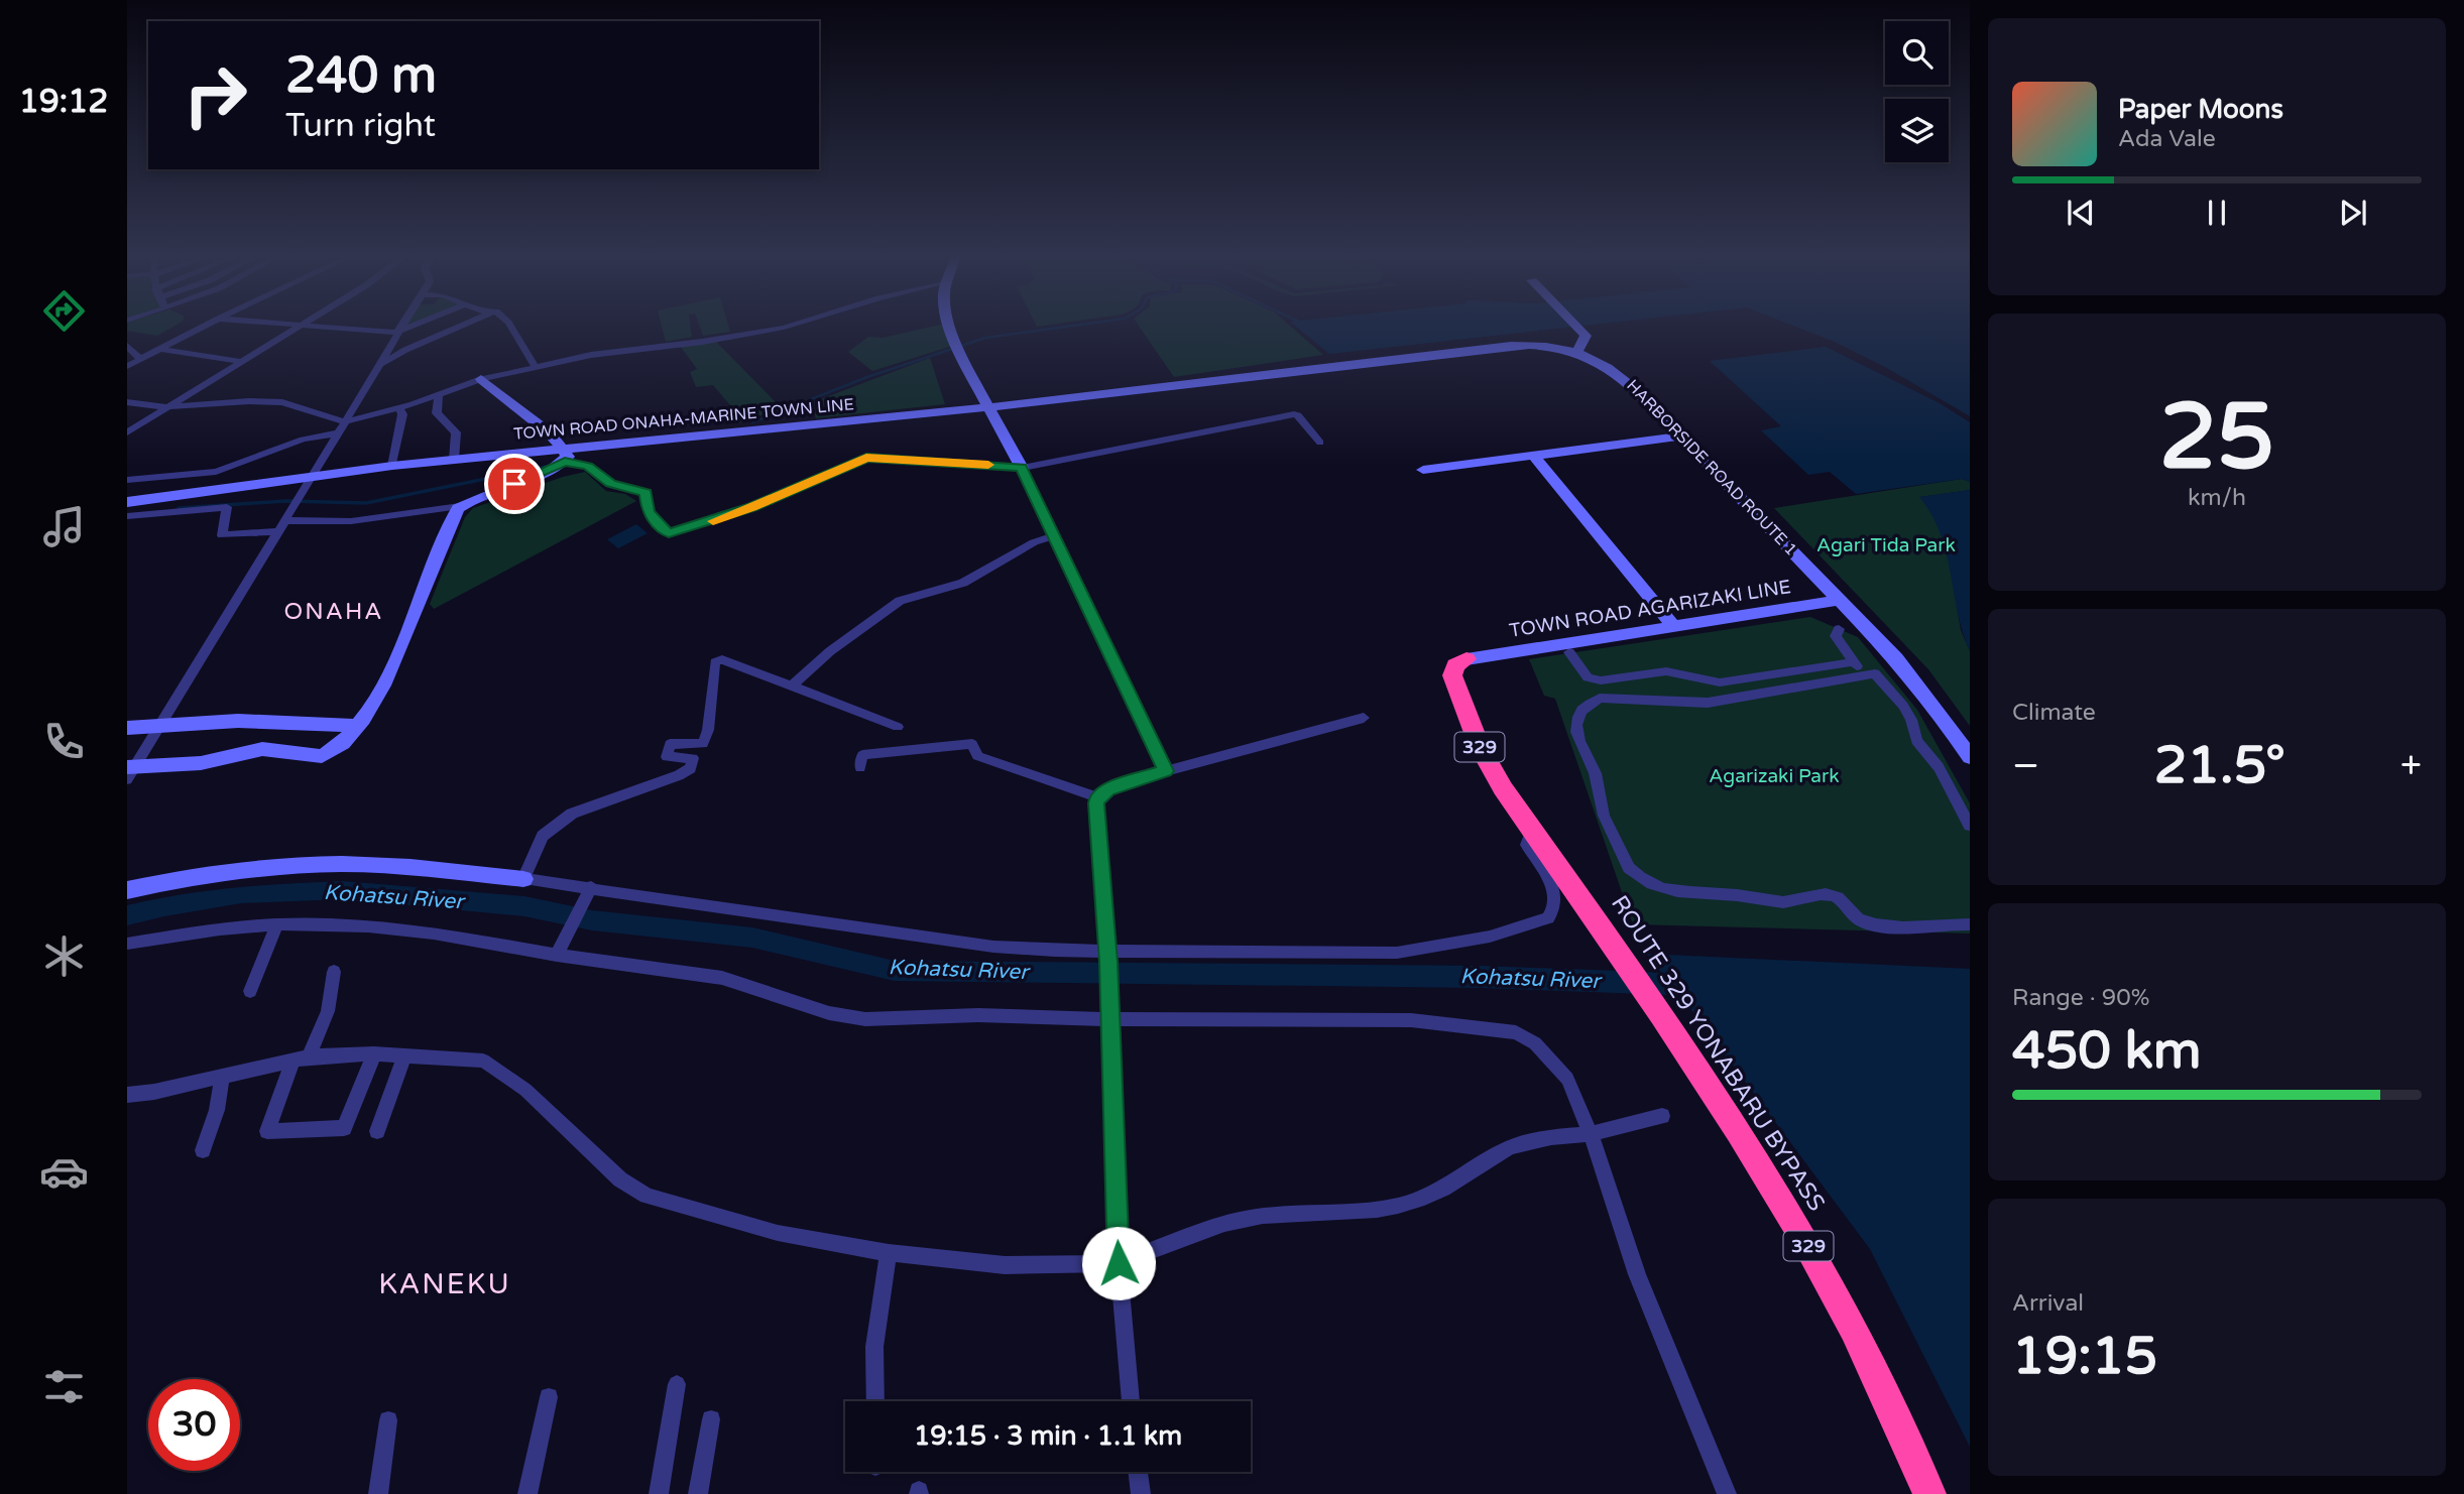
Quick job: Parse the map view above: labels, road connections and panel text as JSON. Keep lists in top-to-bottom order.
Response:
{
  "streets": {
    "highway": ["329", "ROUTE 329 YONABARU BYPASS"],
    "street": ["TOWN ROAD ONAHA-MARINE TOWN LINE", "HARBORSIDE ROAD ROUTE 1", "TOWN ROAD AGARIZAKI LINE"]
  },
  "crossings": [
    ["TOWN ROAD ONAHA-MARINE TOWN LINE", "HARBORSIDE ROAD ROUTE 1"],
    ["HARBORSIDE ROAD ROUTE 1", "TOWN ROAD AGARIZAKI LINE"],
    ["TOWN ROAD AGARIZAKI LINE", "ROUTE 329 YONABARU BYPASS"]
  ],
  "districts": ["ONAHA", "KANEKU"],
  "water": ["Kohatsu River"],
  "parks": ["Agari Tida Park", "Agarizaki Park"],
  "page": {
    "tabs": "19:12",
    "turn": ["240 m", "Turn right"],
    "song": ["Paper Moons", "Ada Vale"],
    "tile": [
      ["25", "km/h"],
      "Climate",
      ["Range · 90%", "450 km"],
      ["Arrival", "19:15"]
    ],
    "heat": ["−", "21.5°", "+"],
    "limit": "30",
    "trip": "19:15 · 3 min · 1.1 km"
  }
}
